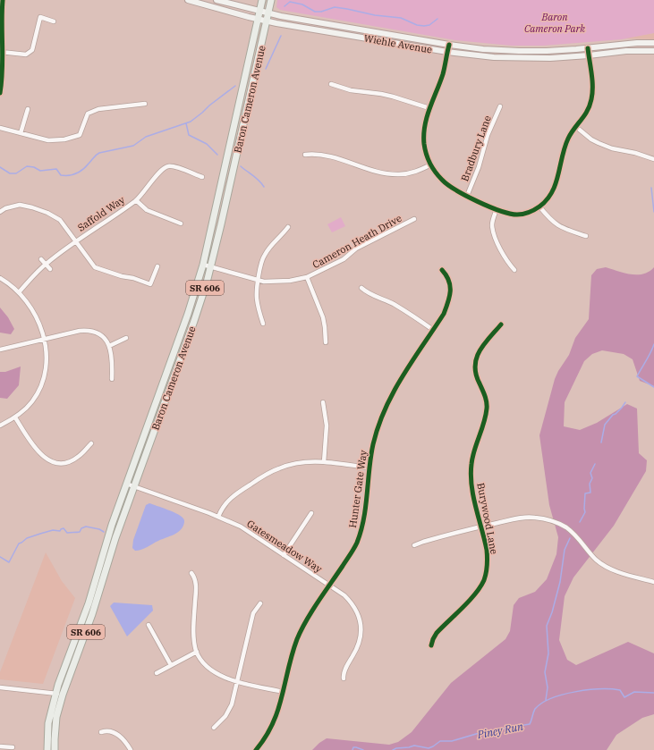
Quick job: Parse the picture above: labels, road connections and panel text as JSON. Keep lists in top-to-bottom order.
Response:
{
  "streets": {
    "main road": ["Wiehle Avenue", "Baron Cameron Avenue", "SR 606"],
    "street": [
      "Bradbury Lane",
      "Saffold Way",
      "Cameron Heath Drive",
      "Hunter Gate Way",
      "Burywood Lane",
      "Gatesmeadow Way"
    ]
  },
  "crossings": [
    ["Wiehle Avenue", "Baron Cameron Avenue"],
    ["Baron Cameron Avenue", "Cameron Heath Drive"],
    ["Baron Cameron Avenue", "Gatesmeadow Way"],
    ["Hunter Gate Way", "Gatesmeadow Way"]
  ],
  "water": ["Piney Run"],
  "parks": ["Baron Cameron Park"]
}
